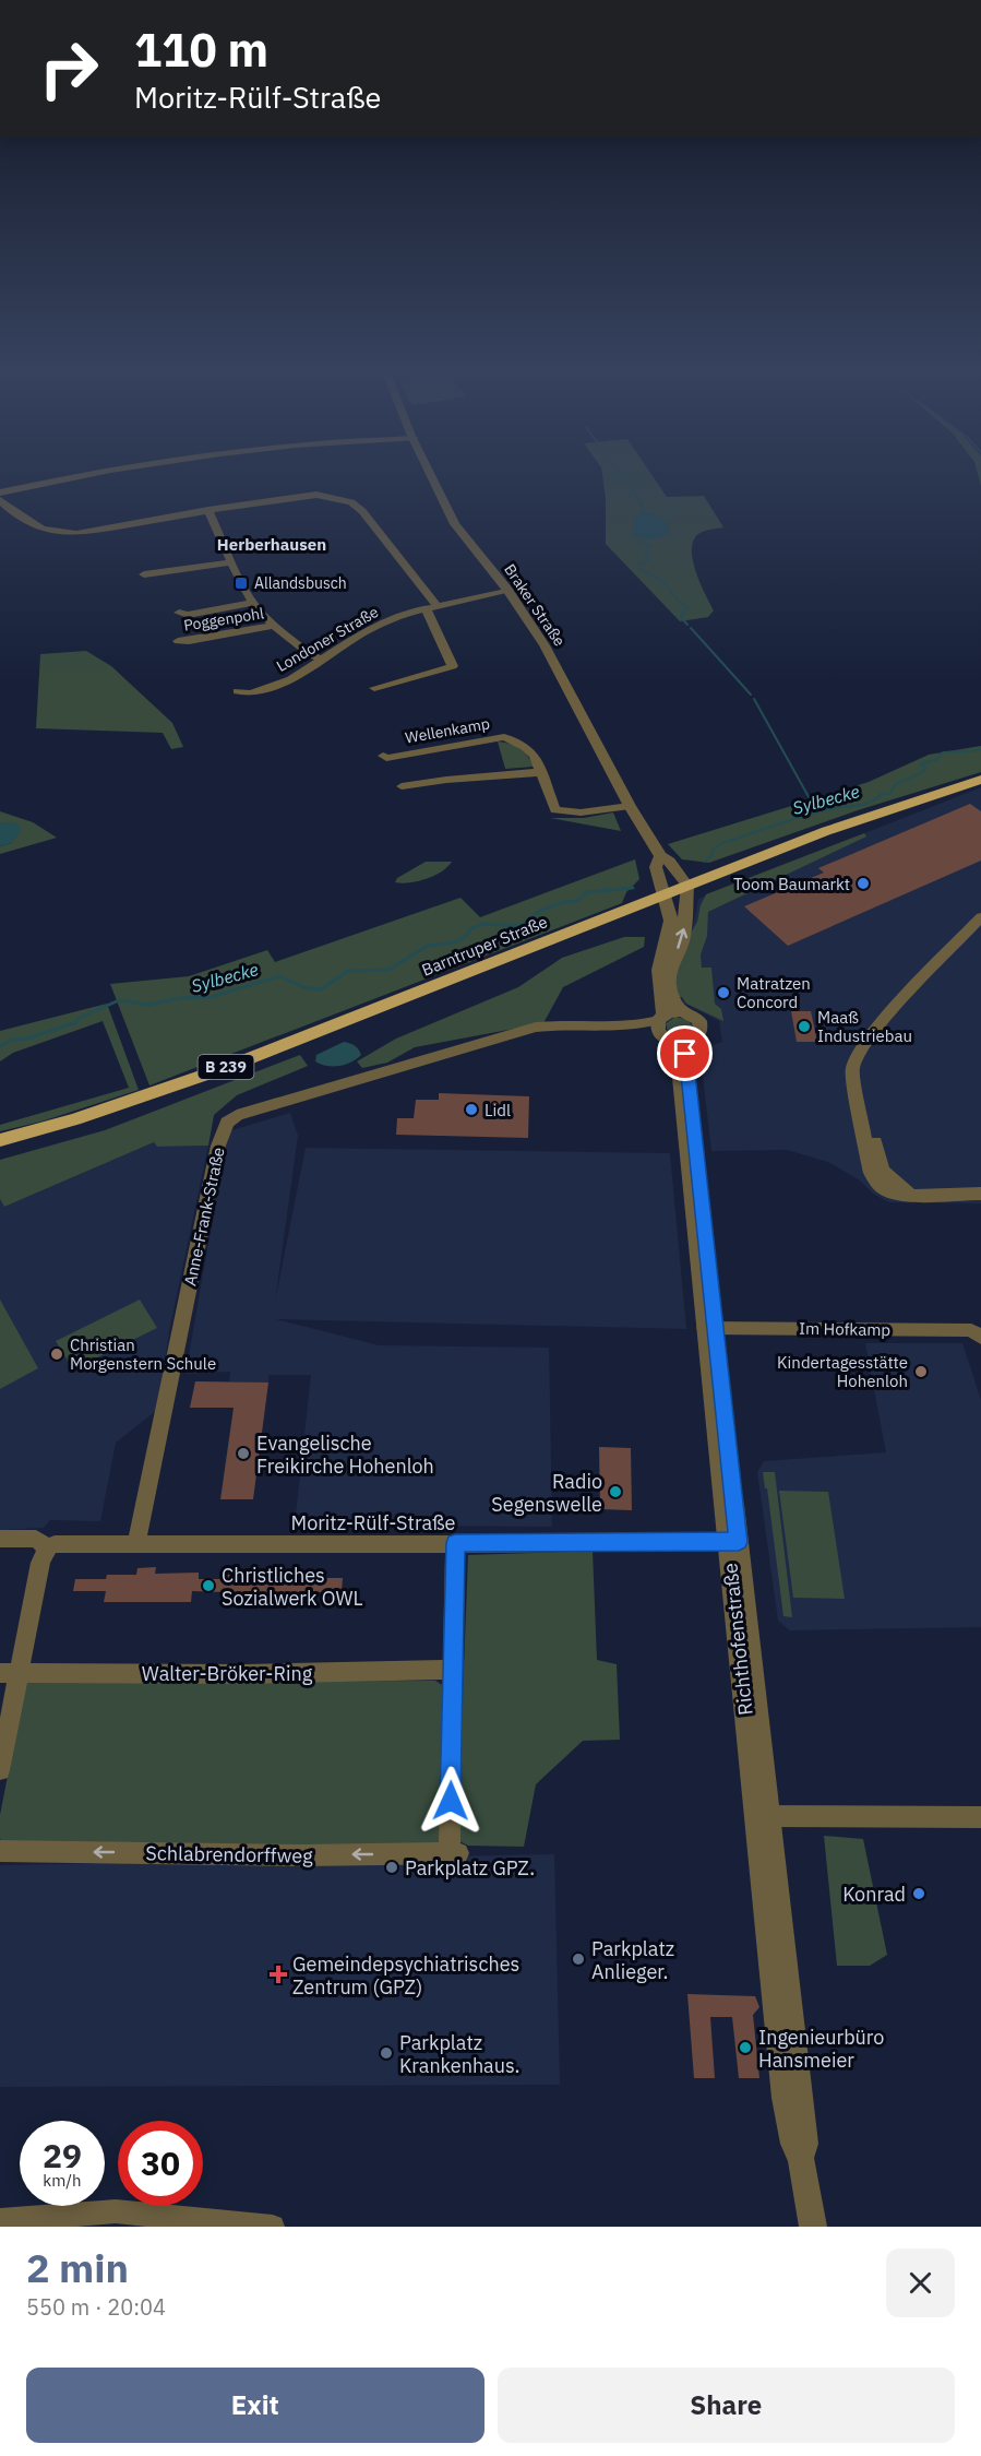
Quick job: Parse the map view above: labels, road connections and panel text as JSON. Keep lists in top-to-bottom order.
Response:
{
  "streets": {
    "main road": ["Barntruper Straße", "B 239"],
    "street": [
      "Braker Straße",
      "Poggenpohl",
      "Londoner Straße",
      "Wellenkamp",
      "Anne-Frank-Straße",
      "Im Hofkamp",
      "Moritz-Rülf-Straße",
      "Richthofenstraße",
      "Walter-Bröker-Ring",
      "Schlabrendorffweg"
    ]
  },
  "crossings": [
    ["Braker Straße", "Londoner Straße"],
    ["Braker Straße", "Wellenkamp"],
    ["Braker Straße", "Barntruper Straße"],
    ["Braker Straße", "Richthofenstraße"],
    ["Poggenpohl", "Londoner Straße"],
    ["Barntruper Straße", "Richthofenstraße"],
    ["Anne-Frank-Straße", "Moritz-Rülf-Straße"],
    ["Anne-Frank-Straße", "Richthofenstraße"],
    ["Im Hofkamp", "Richthofenstraße"],
    ["Moritz-Rülf-Straße", "Richthofenstraße"],
    ["Walter-Bröker-Ring", "Schlabrendorffweg"]
  ],
  "districts": ["Herberhausen"],
  "water": ["Sylbecke"],
  "places": {
    "transit": ["Allandsbusch"],
    "other": [
      "Toom Baumarkt",
      "Matratzen Concord",
      "Maaß Industriebau",
      "Lidl",
      "Christian Morgenstern Schule",
      "Kindertagesstätte Hohenloh",
      "Evangelische Freikirche Hohenloh",
      "Radio Segenswelle",
      "Christliches Sozialwerk OWL",
      "Parkplatz GPZ.",
      "Konrad",
      "Parkplatz Anlieger.",
      "Ingenieurbüro Hansmeier",
      "Parkplatz Krankenhaus."
    ],
    "health": ["Gemeindepsychiatrisches Zentrum (GPZ)"]
  },
  "page": {
    "turn": ["110 m", "Moritz-Rülf-Straße"],
    "speed": "29 km/h",
    "limit": "30",
    "heading": ["2 min", "550 m · 20:04"],
    "buttons": ["Exit", "Share"]
  }
}
